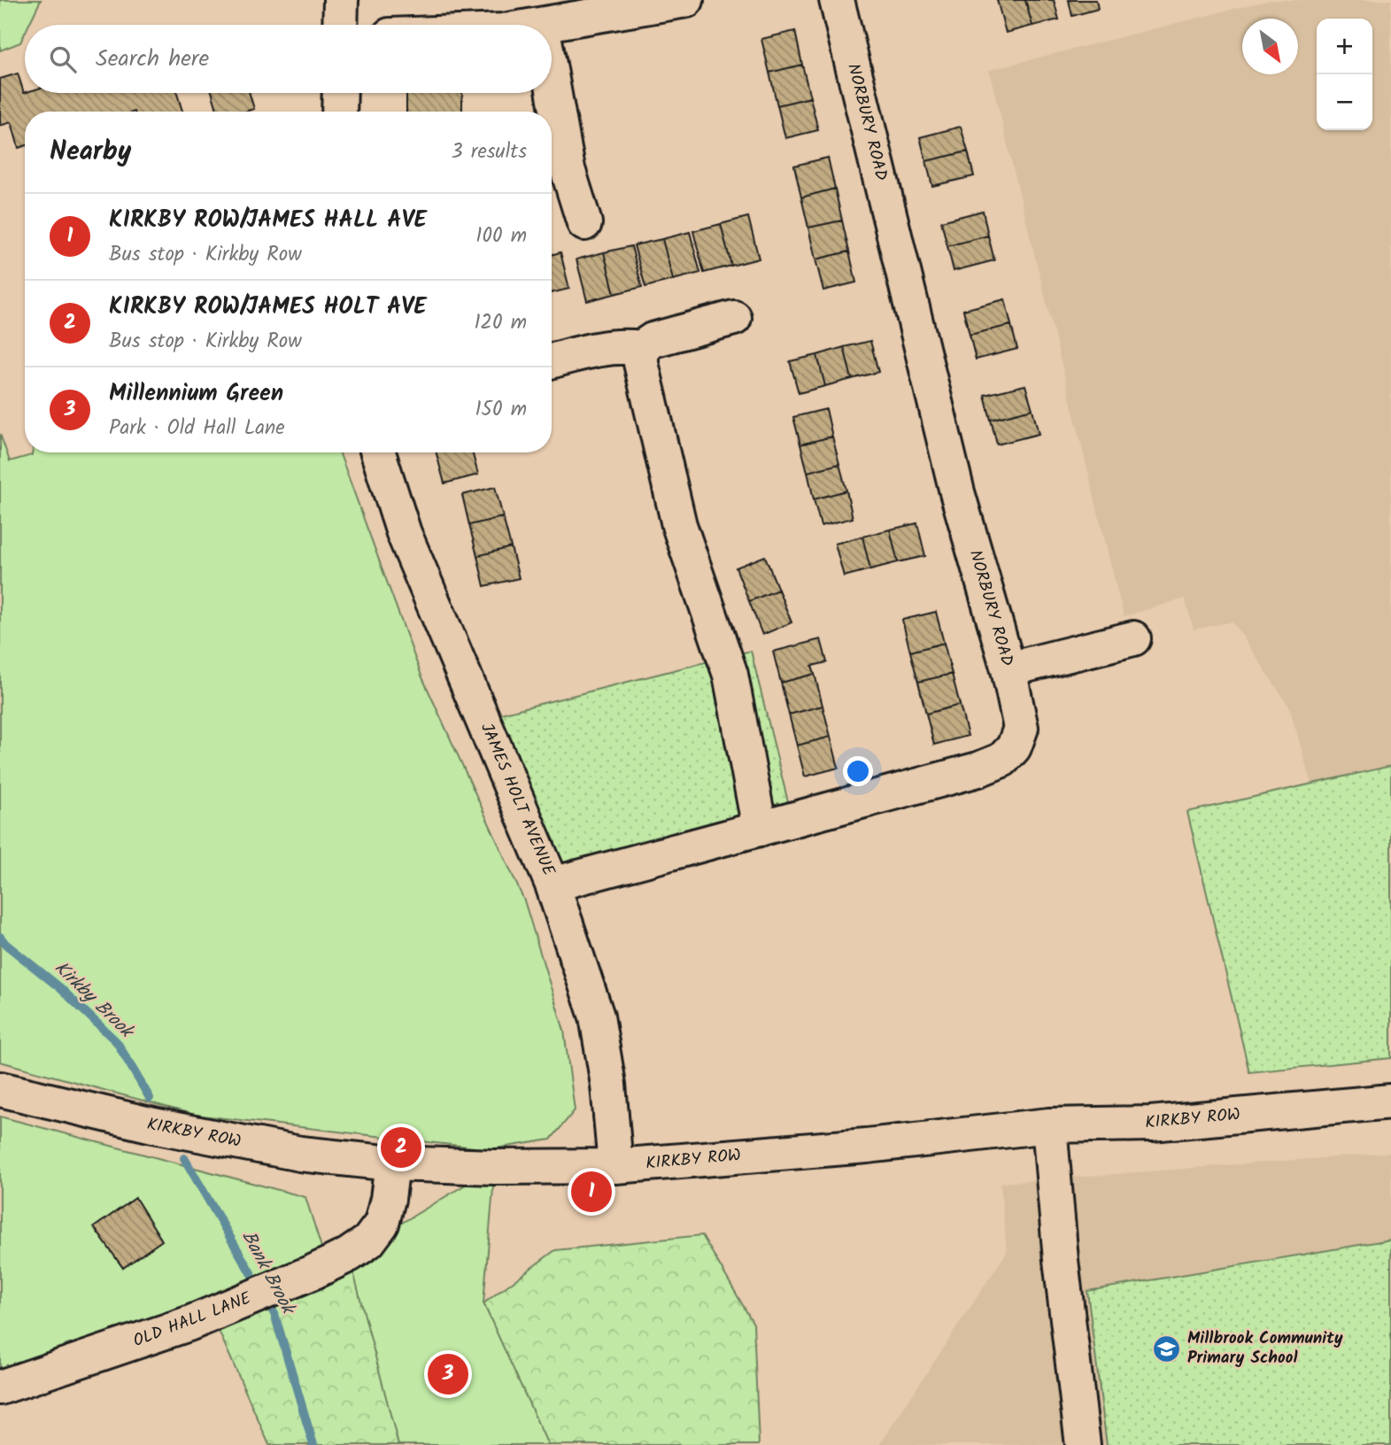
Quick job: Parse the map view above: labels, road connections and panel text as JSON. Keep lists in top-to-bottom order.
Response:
{
  "streets": {
    "street": [
      "NORBURY ROAD",
      "JAMES HOLT AVENUE",
      "KIRKBY ROW",
      "OLD HALL LANE"
    ]
  },
  "crossings": [
    ["NORBURY ROAD", "JAMES HOLT AVENUE"],
    ["JAMES HOLT AVENUE", "KIRKBY ROW"],
    ["KIRKBY ROW", "OLD HALL LANE"]
  ],
  "water": ["Kirkby Brook", "Bank Brook"],
  "places": {
    "school or university": ["Millbrook Community Primary School"]
  },
  "north": "bottom right",
  "page": {
    "map_buttons": ["+", "−"],
    "search": "Search here",
    "heading": ["Nearby", "3 results"],
    "list": [
      {
        "mark": "1",
        "name": "KIRKBY ROW/JAMES HALL AVE",
        "note": "Bus stop · Kirkby Row",
        "value": "100 m"
      },
      {
        "mark": "2",
        "name": "KIRKBY ROW/JAMES HOLT AVE",
        "note": "Bus stop · Kirkby Row",
        "value": "120 m"
      },
      {
        "mark": "3",
        "name": "Millennium Green",
        "note": "Park · Old Hall Lane",
        "value": "150 m"
      }
    ],
    "pins": ["2", "1", "3"]
  }
}
